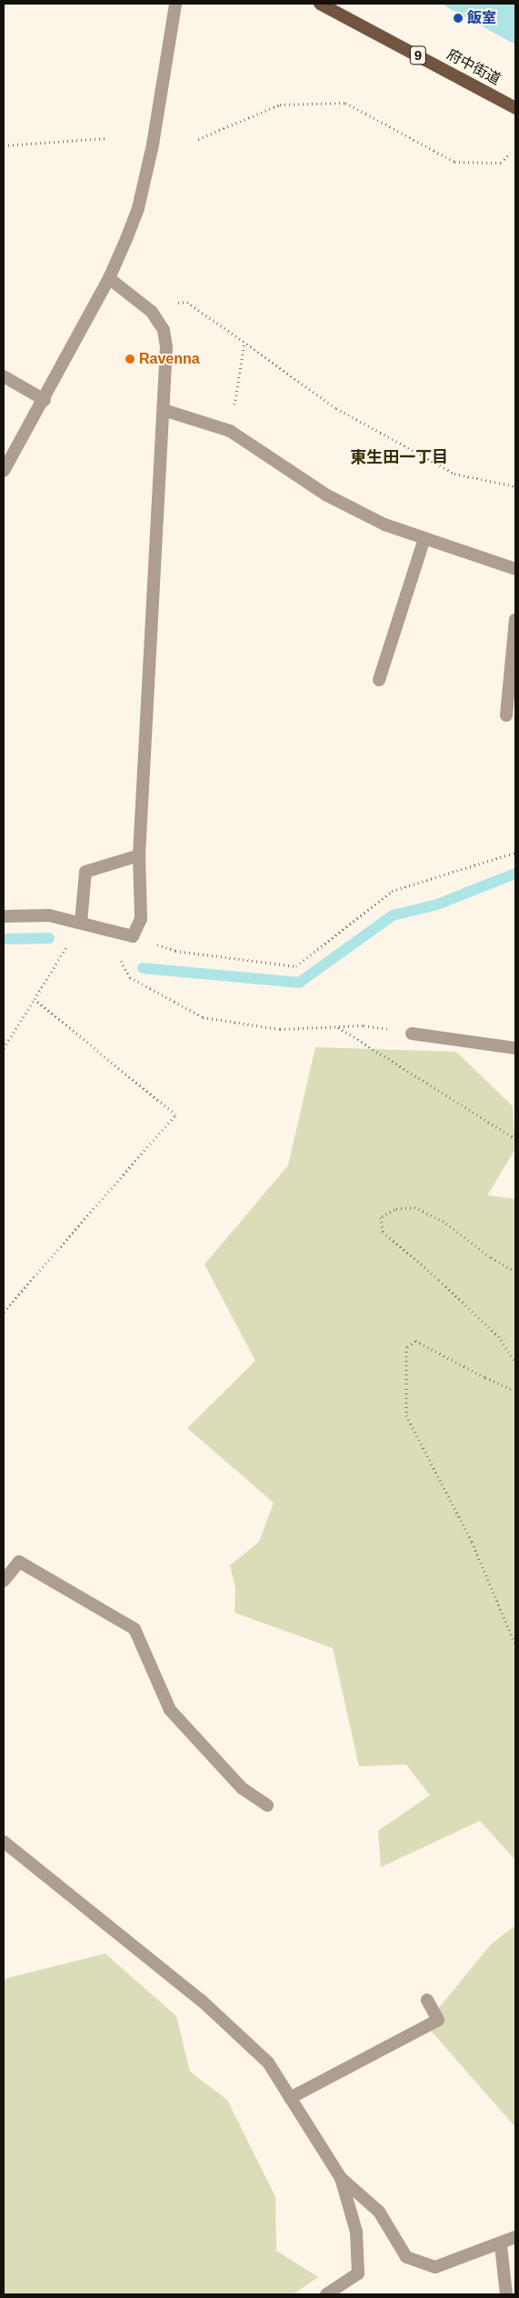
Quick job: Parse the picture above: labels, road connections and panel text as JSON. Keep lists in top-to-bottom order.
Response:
{
  "streets": {
    "main road": ["9", "府中街道"]
  },
  "districts": ["東生田一丁目"],
  "places": ["飯室", "Ravenna"]
}
